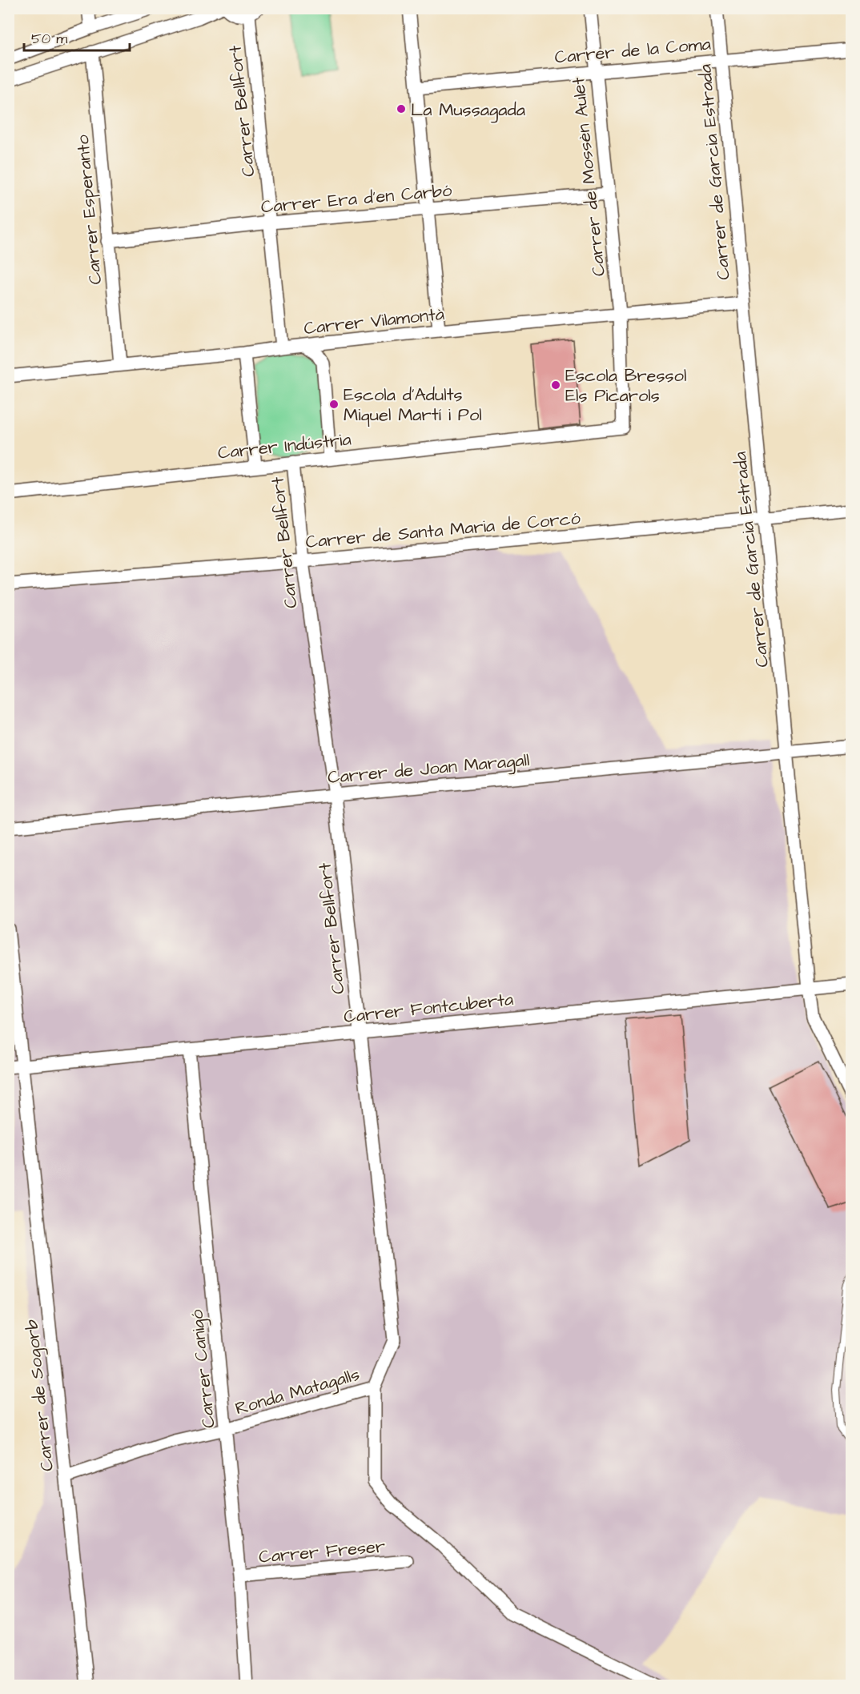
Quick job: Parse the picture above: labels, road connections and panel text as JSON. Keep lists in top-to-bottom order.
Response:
{
  "streets": {
    "street": [
      "Carrer de la Coma",
      "Carrer Bellfort",
      "Carrer de Garcia Estrada",
      "Carrer de Mossèn Aulet",
      "Carrer Era d'en Carbó",
      "Carrer Esperanto",
      "Carrer Vilamontà",
      "Carrer Indústria",
      "Carrer de Santa Maria de Corcó",
      "Carrer de Joan Maragall",
      "Carrer Fontcuberta",
      "Carrer Canigó",
      "Ronda Matagalls",
      "Carrer de Sogorb",
      "Carrer Freser"
    ]
  },
  "crossings": [
    ["Carrer de la Coma", "Carrer de Garcia Estrada"],
    ["Carrer de la Coma", "Carrer de Mossèn Aulet"],
    ["Carrer Bellfort", "Carrer Era d'en Carbó"],
    ["Carrer Bellfort", "Carrer Vilamontà"],
    ["Carrer Bellfort", "Carrer Indústria"],
    ["Carrer Bellfort", "Carrer de Santa Maria de Corcó"],
    ["Carrer Bellfort", "Carrer de Joan Maragall"],
    ["Carrer Bellfort", "Carrer Fontcuberta"],
    ["Carrer Bellfort", "Ronda Matagalls"],
    ["Carrer de Garcia Estrada", "Carrer Vilamontà"],
    ["Carrer de Garcia Estrada", "Carrer de Santa Maria de Corcó"],
    ["Carrer de Garcia Estrada", "Carrer de Joan Maragall"],
    ["Carrer de Garcia Estrada", "Carrer Fontcuberta"],
    ["Carrer de Mossèn Aulet", "Carrer Era d'en Carbó"],
    ["Carrer de Mossèn Aulet", "Carrer Vilamontà"],
    ["Carrer de Mossèn Aulet", "Carrer Indústria"],
    ["Carrer Era d'en Carbó", "Carrer Esperanto"],
    ["Carrer Esperanto", "Carrer Vilamontà"],
    ["Carrer Vilamontà", "Carrer Indústria"],
    ["Carrer Fontcuberta", "Carrer Canigó"],
    ["Carrer Fontcuberta", "Carrer de Sogorb"],
    ["Carrer Canigó", "Ronda Matagalls"],
    ["Carrer Canigó", "Carrer Freser"],
    ["Ronda Matagalls", "Carrer de Sogorb"]
  ],
  "places": ["La Mussagada", "Escola Bressol Els Picarols", "Escola d'Adults Miquel Martí i Pol"],
  "scale_bar": "50 m"
}
